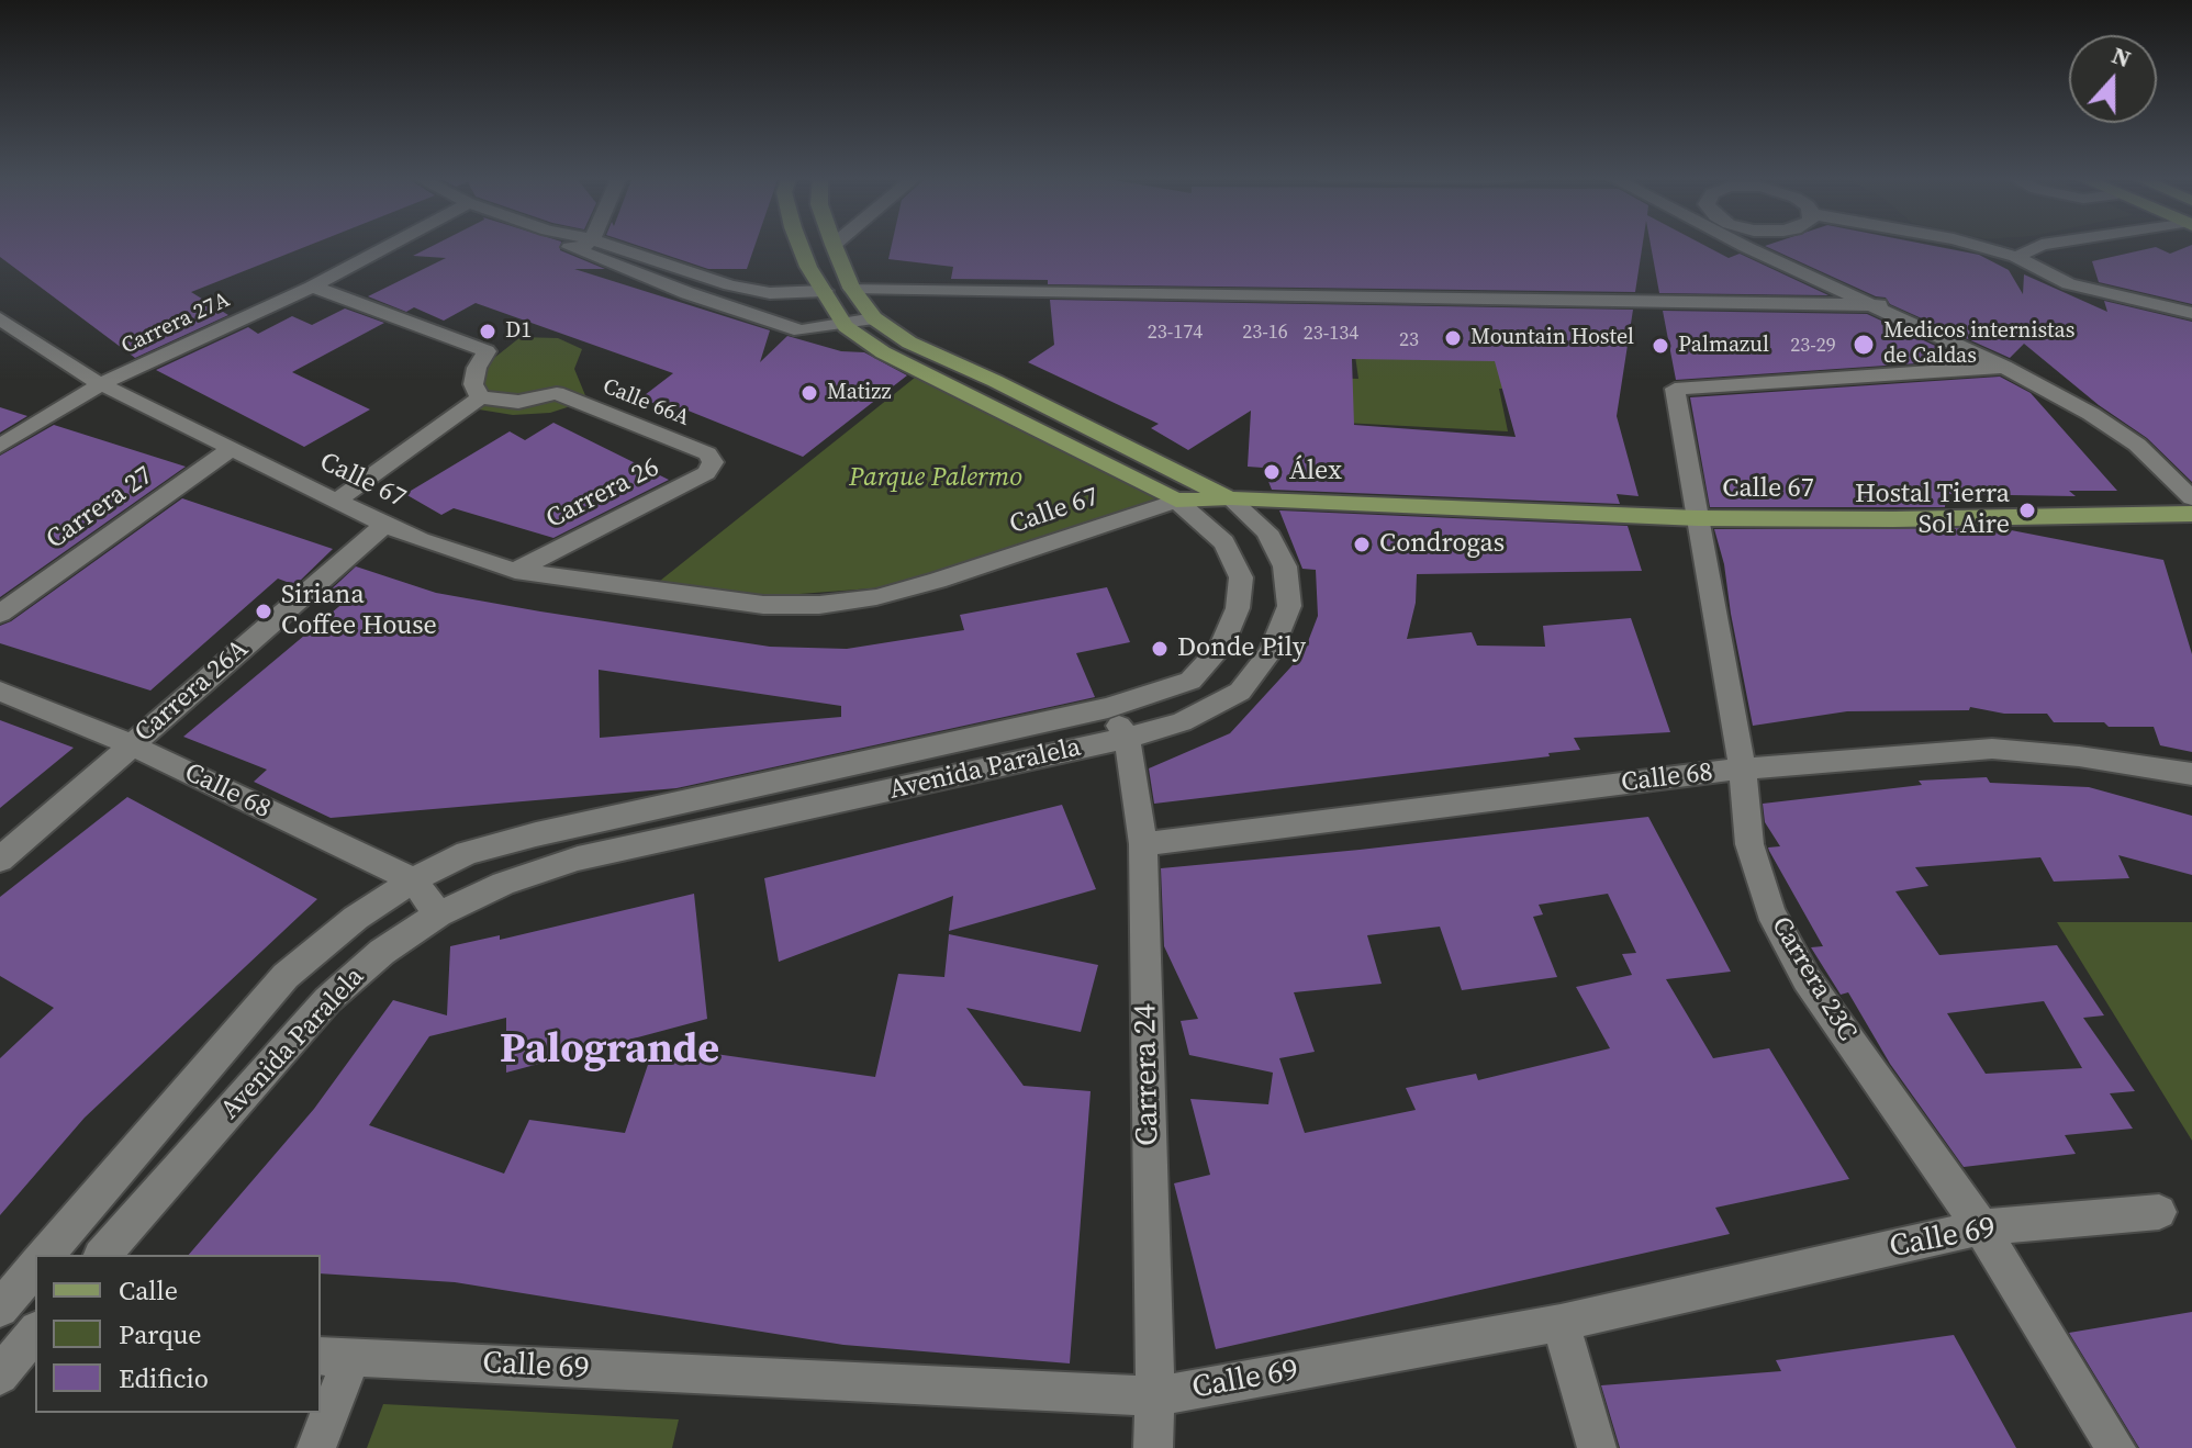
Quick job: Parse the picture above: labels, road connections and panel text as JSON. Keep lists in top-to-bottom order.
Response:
{
  "streets": {
    "main road": ["Calle 67", "Avenida Paralela"],
    "street": [
      "Carrera 27A",
      "Calle 66A",
      "Carrera 26",
      "Carrera 27",
      "Carrera 26A",
      "Calle 68",
      "Carrera 23C",
      "Carrera 24",
      "Calle 69"
    ]
  },
  "crossings": [
    ["Carrera 27A", "Calle 67"],
    ["Calle 66A", "Carrera 26"],
    ["Calle 67", "Carrera 26"],
    ["Calle 67", "Carrera 27"],
    ["Calle 67", "Carrera 26A"],
    ["Calle 67", "Avenida Paralela"],
    ["Calle 67", "Carrera 23C"],
    ["Carrera 26A", "Calle 68"],
    ["Avenida Paralela", "Calle 68"],
    ["Avenida Paralela", "Carrera 24"],
    ["Calle 68", "Carrera 23C"],
    ["Calle 68", "Carrera 24"],
    ["Carrera 23C", "Calle 69"],
    ["Carrera 24", "Calle 69"]
  ],
  "districts": ["Palogrande"],
  "parks": ["Parque Palermo"],
  "places": [
    "D1",
    "Mountain Hostel",
    "Medicos internistas de Caldas",
    "Palmazul",
    "Matizz",
    "Álex",
    "Hostal Tierra Sol Aire",
    "Condrogas",
    "Siriana Coffee House",
    "Donde Pily"
  ],
  "house_numbers": [
    "23-174",
    "23-16",
    "23-134",
    "23",
    "23-29"
  ],
  "legend": ["Calle", "Parque", "Edificio"],
  "north": "top"
}
